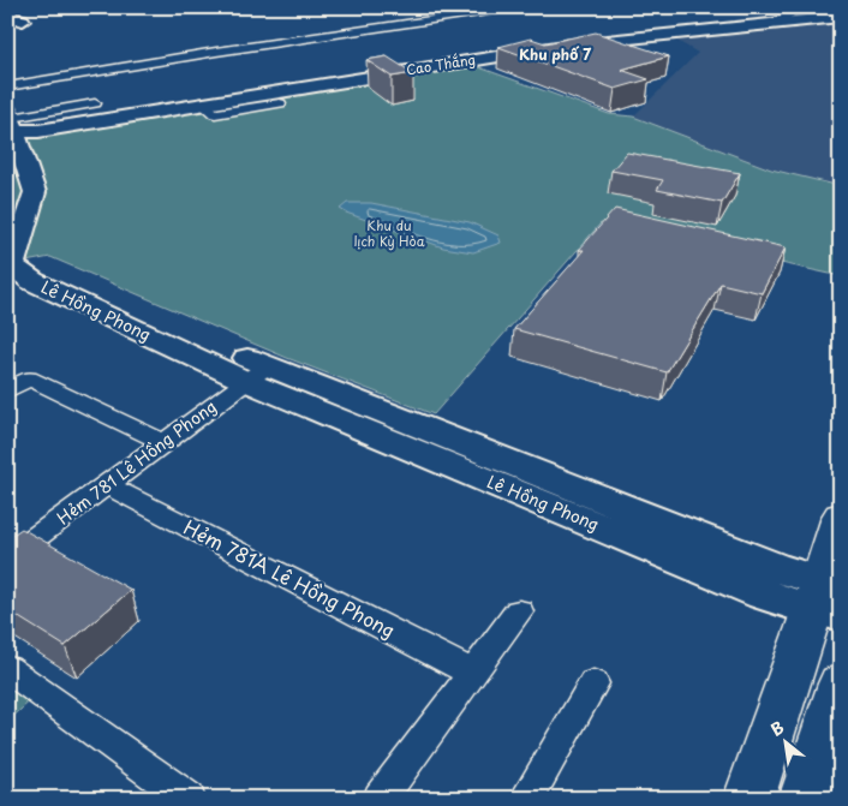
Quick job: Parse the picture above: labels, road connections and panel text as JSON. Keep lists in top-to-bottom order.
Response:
{
  "streets": {
    "street": [
      "Cao Thắng",
      "Lê Hồng Phong",
      "Hẻm 781 Lê Hồng Phong",
      "Hẻm 781A Lê Hồng Phong"
    ]
  },
  "crossings": [
    ["Lê Hồng Phong", "Hẻm 781 Lê Hồng Phong"],
    ["Hẻm 781 Lê Hồng Phong", "Hẻm 781A Lê Hồng Phong"]
  ],
  "districts": ["Khu phố 7"],
  "parks": ["Khu du lịch Kỳ Hòa"],
  "north": "top left"
}
